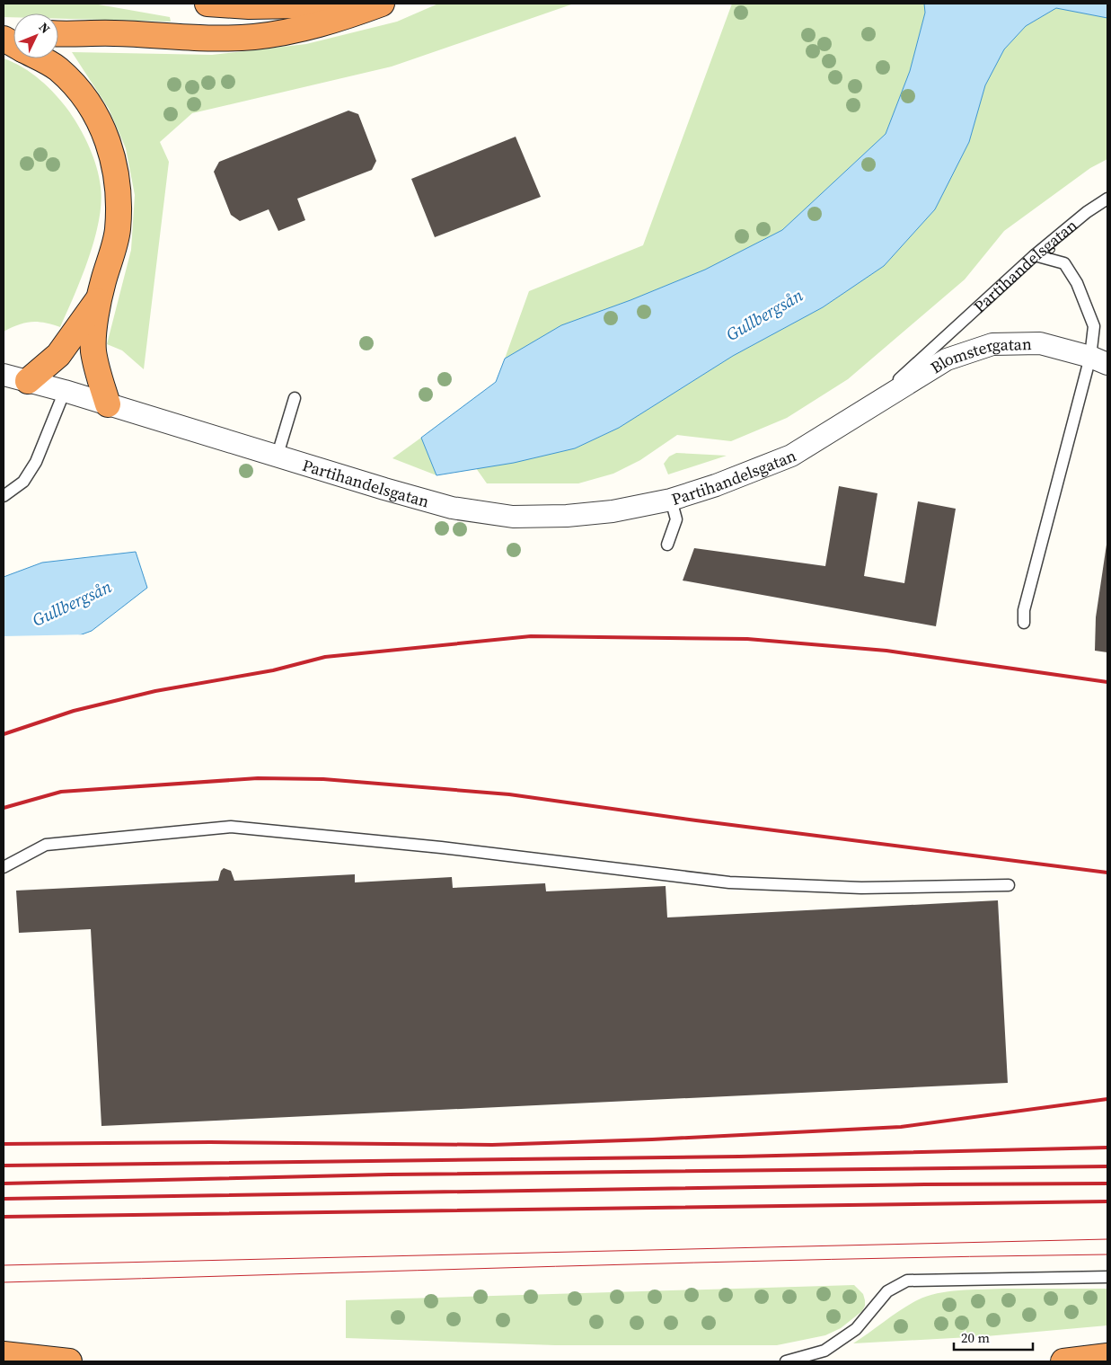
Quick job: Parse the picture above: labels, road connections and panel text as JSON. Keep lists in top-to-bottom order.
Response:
{
  "streets": {
    "street": ["Partihandelsgatan", "Blomstergatan"]
  },
  "crossings": [
    ["Partihandelsgatan", "Blomstergatan"]
  ],
  "water": ["Gullbergsån"],
  "scale_bar": "20 m",
  "north": "top right"
}
